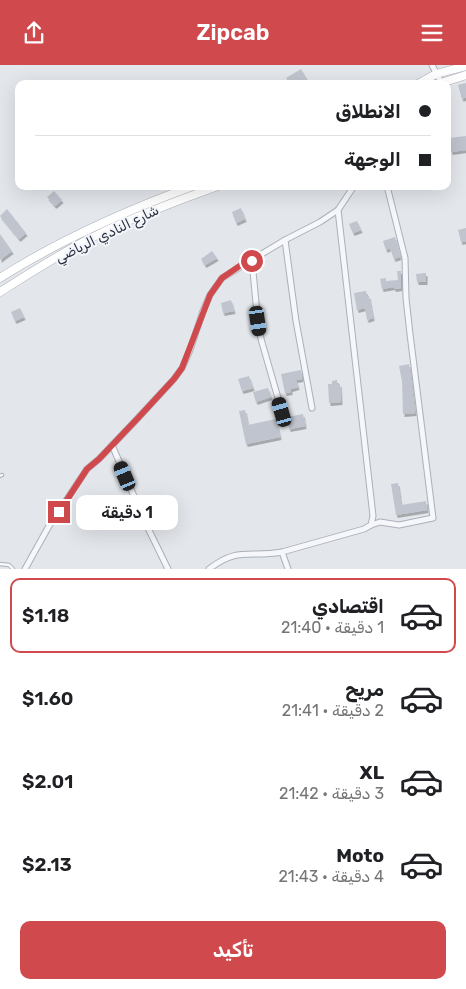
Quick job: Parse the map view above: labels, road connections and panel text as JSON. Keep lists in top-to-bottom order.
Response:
{
  "streets": {
    "main road": ["شارع النادي الرياضي"]
  },
  "page": {
    "header": "Zipcab",
    "banner": ["الانطلاق", "الوجهة"],
    "bubble": "1 دقيقة",
    "list": [
      {
        "name": "اقتصادي",
        "note": "1 دقيقة · 21:40",
        "value": "$1.18"
      },
      {
        "name": "مريح",
        "note": "2 دقيقة · 21:41",
        "value": "$1.60"
      },
      {
        "name": "XL",
        "note": "3 دقيقة · 21:42",
        "value": "$2.01"
      },
      {
        "name": "Moto",
        "note": "4 دقيقة · 21:43",
        "value": "$2.13"
      }
    ],
    "buttons": "تأكيد"
  }
}
